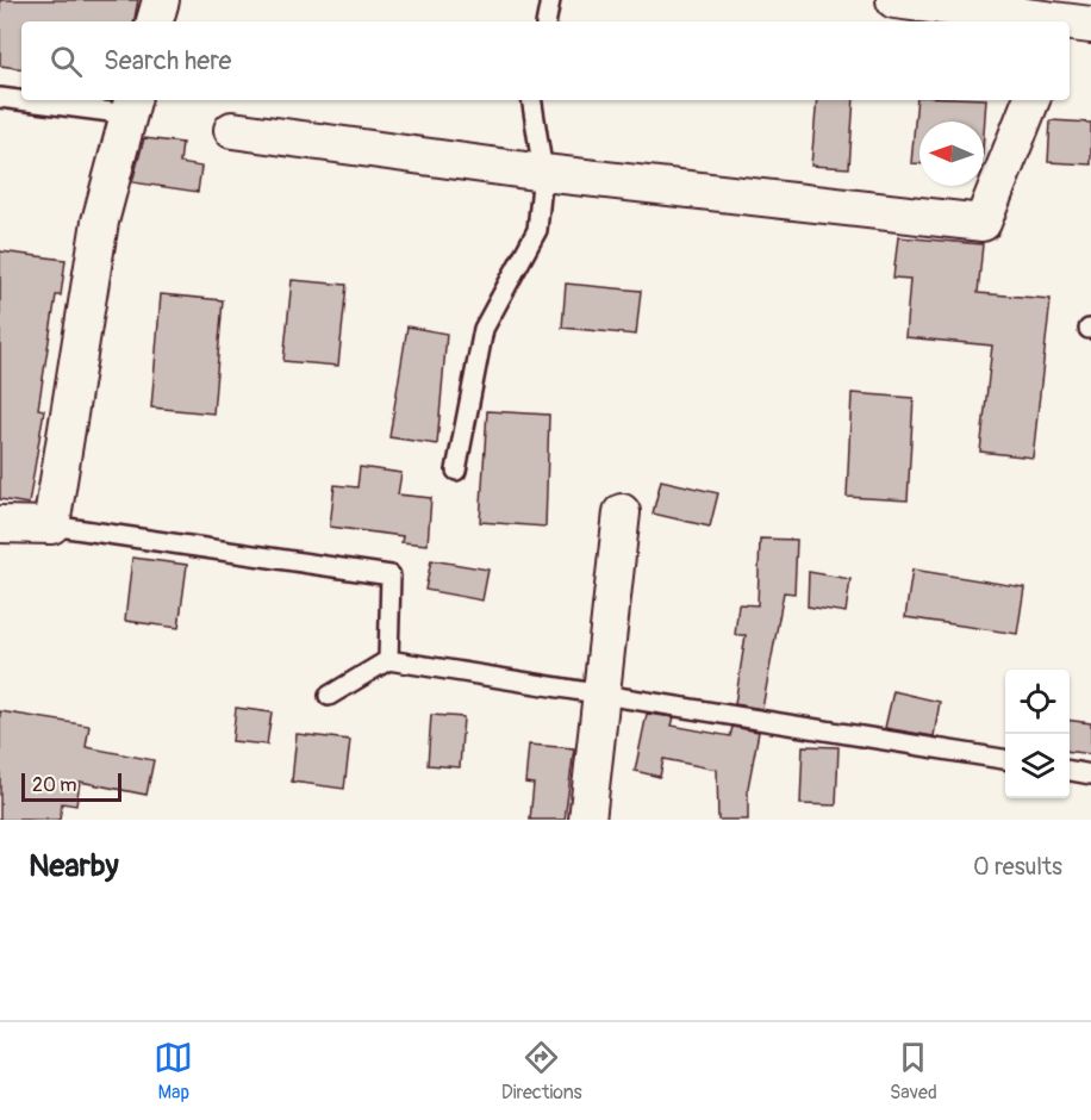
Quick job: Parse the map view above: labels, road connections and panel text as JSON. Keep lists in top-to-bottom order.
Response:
{
  "scale_bar": "20 m",
  "north": "left",
  "page": {
    "search": "Search here",
    "scale": "20 m",
    "heading": ["Nearby", "0 results"],
    "nav": ["Map", "Directions", "Saved"]
  }
}
